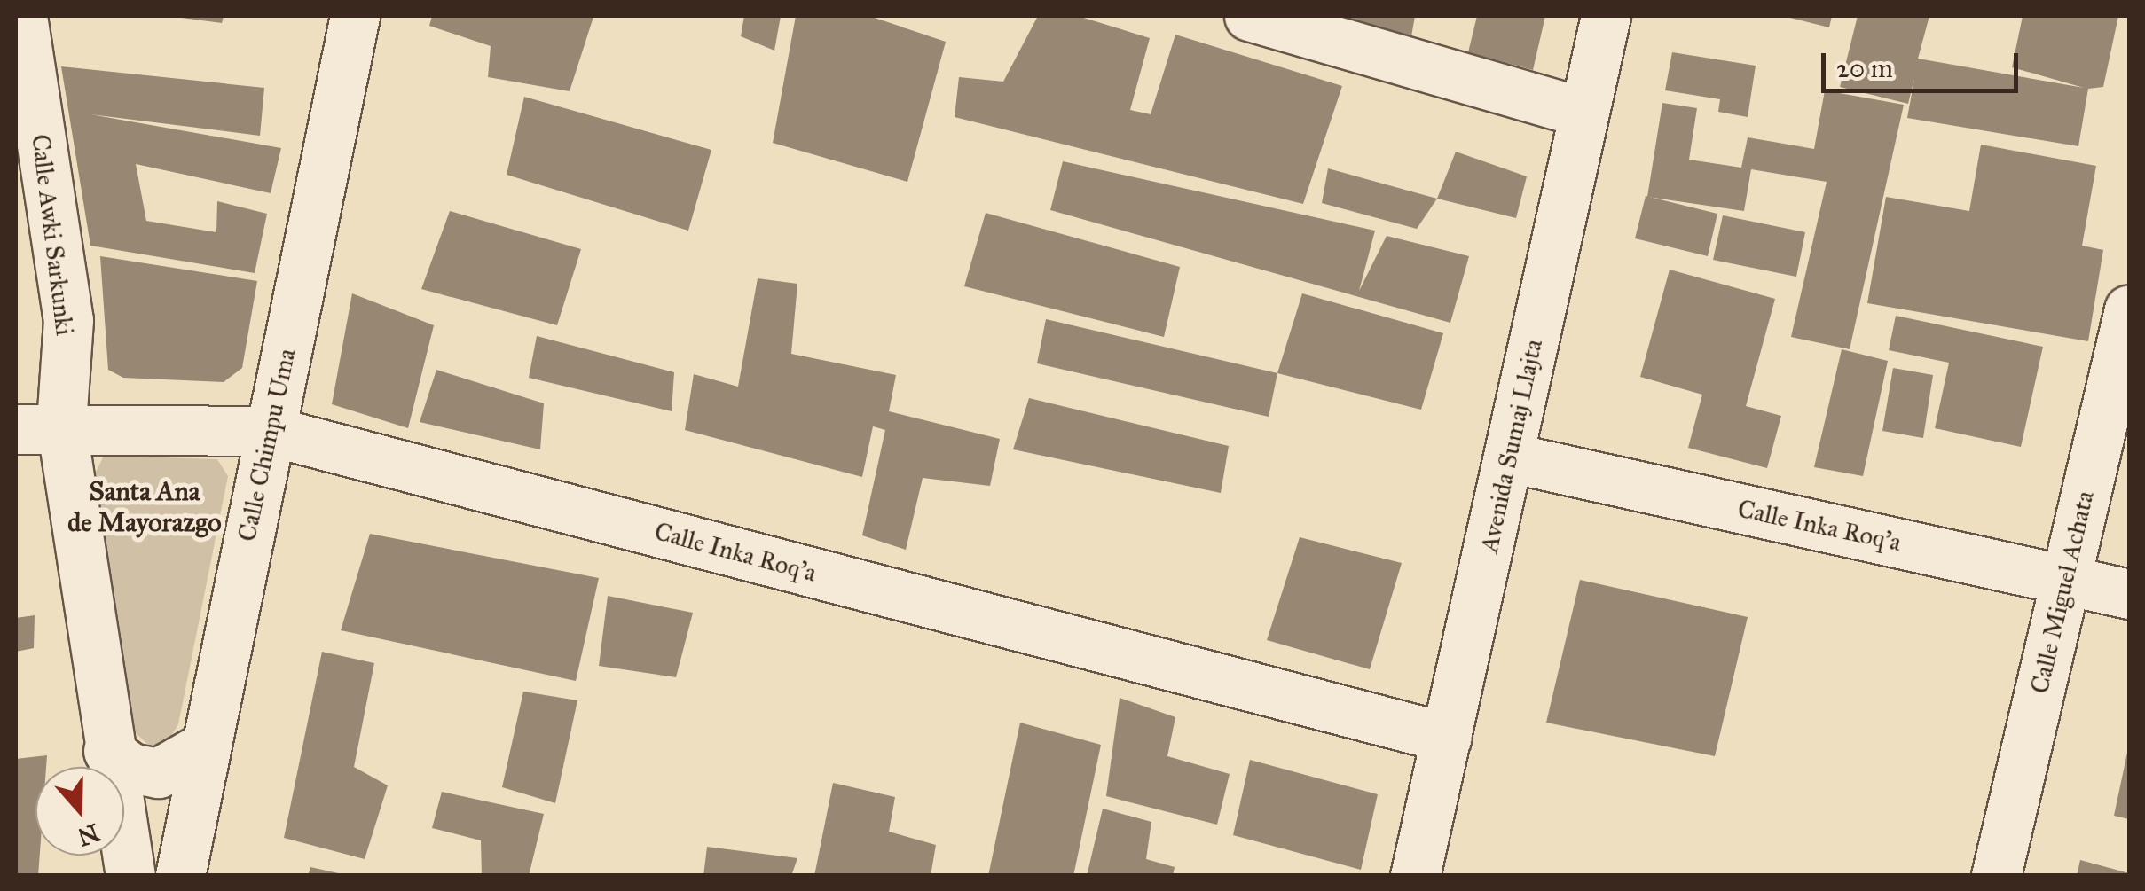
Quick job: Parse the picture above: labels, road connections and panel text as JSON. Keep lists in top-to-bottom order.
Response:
{
  "streets": {
    "street": [
      "Calle Awki Sarkunki",
      "Calle Chimpu Uma",
      "Avenida Sumaj Llajta",
      "Calle Inka Roq'a",
      "Calle Miguel Achata"
    ]
  },
  "crossings": [
    ["Calle Awki Sarkunki", "Calle Inka Roq'a"],
    ["Calle Chimpu Uma", "Calle Inka Roq'a"],
    ["Avenida Sumaj Llajta", "Calle Inka Roq'a"],
    ["Calle Inka Roq'a", "Calle Miguel Achata"]
  ],
  "districts": ["Santa Ana de Mayorazgo"],
  "scale_bar": "20 m",
  "north": "bottom"
}
